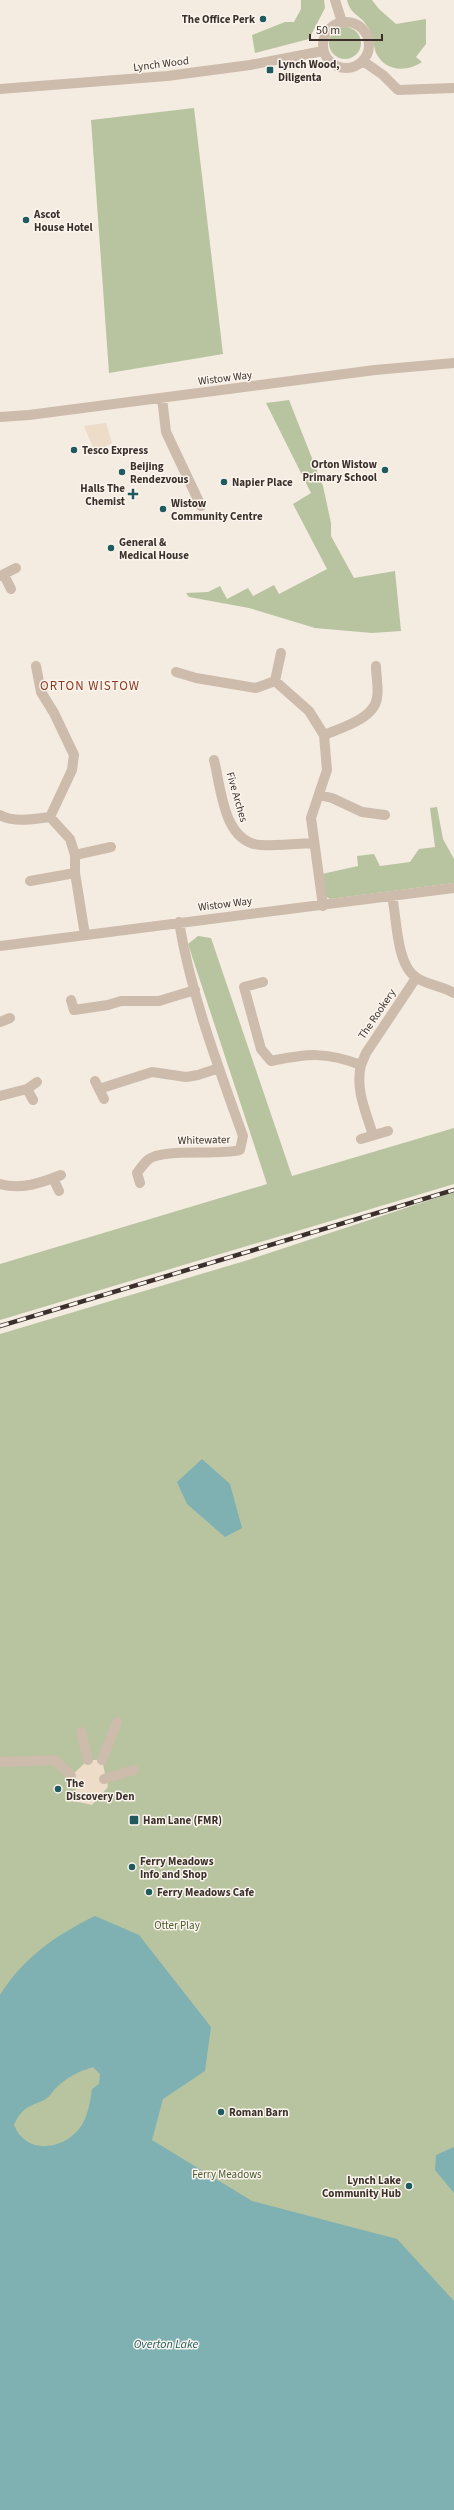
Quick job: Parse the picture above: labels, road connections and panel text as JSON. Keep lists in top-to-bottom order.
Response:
{
  "streets": {
    "street": [
      "Lynch Wood",
      "Wistow Way",
      "Five Arches",
      "The Rookery",
      "Whitewater"
    ]
  },
  "crossings": [
    ["Wistow Way", "Whitewater"]
  ],
  "districts": ["ORTON WISTOW"],
  "water": ["Overton Lake"],
  "parks": ["Otter Play", "Ferry Meadows"],
  "places": {
    "other": [
      "The Office Perk",
      "Ascot House Hotel",
      "Tesco Express",
      "Orton Wistow Primary School",
      "Beijing Rendezvous",
      "Napier Place",
      "Wistow Community Centre",
      "General & Medical House",
      "The Discovery Den",
      "Ferry Meadows Info and Shop",
      "Ferry Meadows Cafe",
      "Roman Barn",
      "Lynch Lake Community Hub"
    ],
    "transit": ["Lynch Wood, Diligenta", "Ham Lane (FMR)"],
    "health": ["Halls The Chemist"]
  },
  "scale_bar": "50 m"
}
